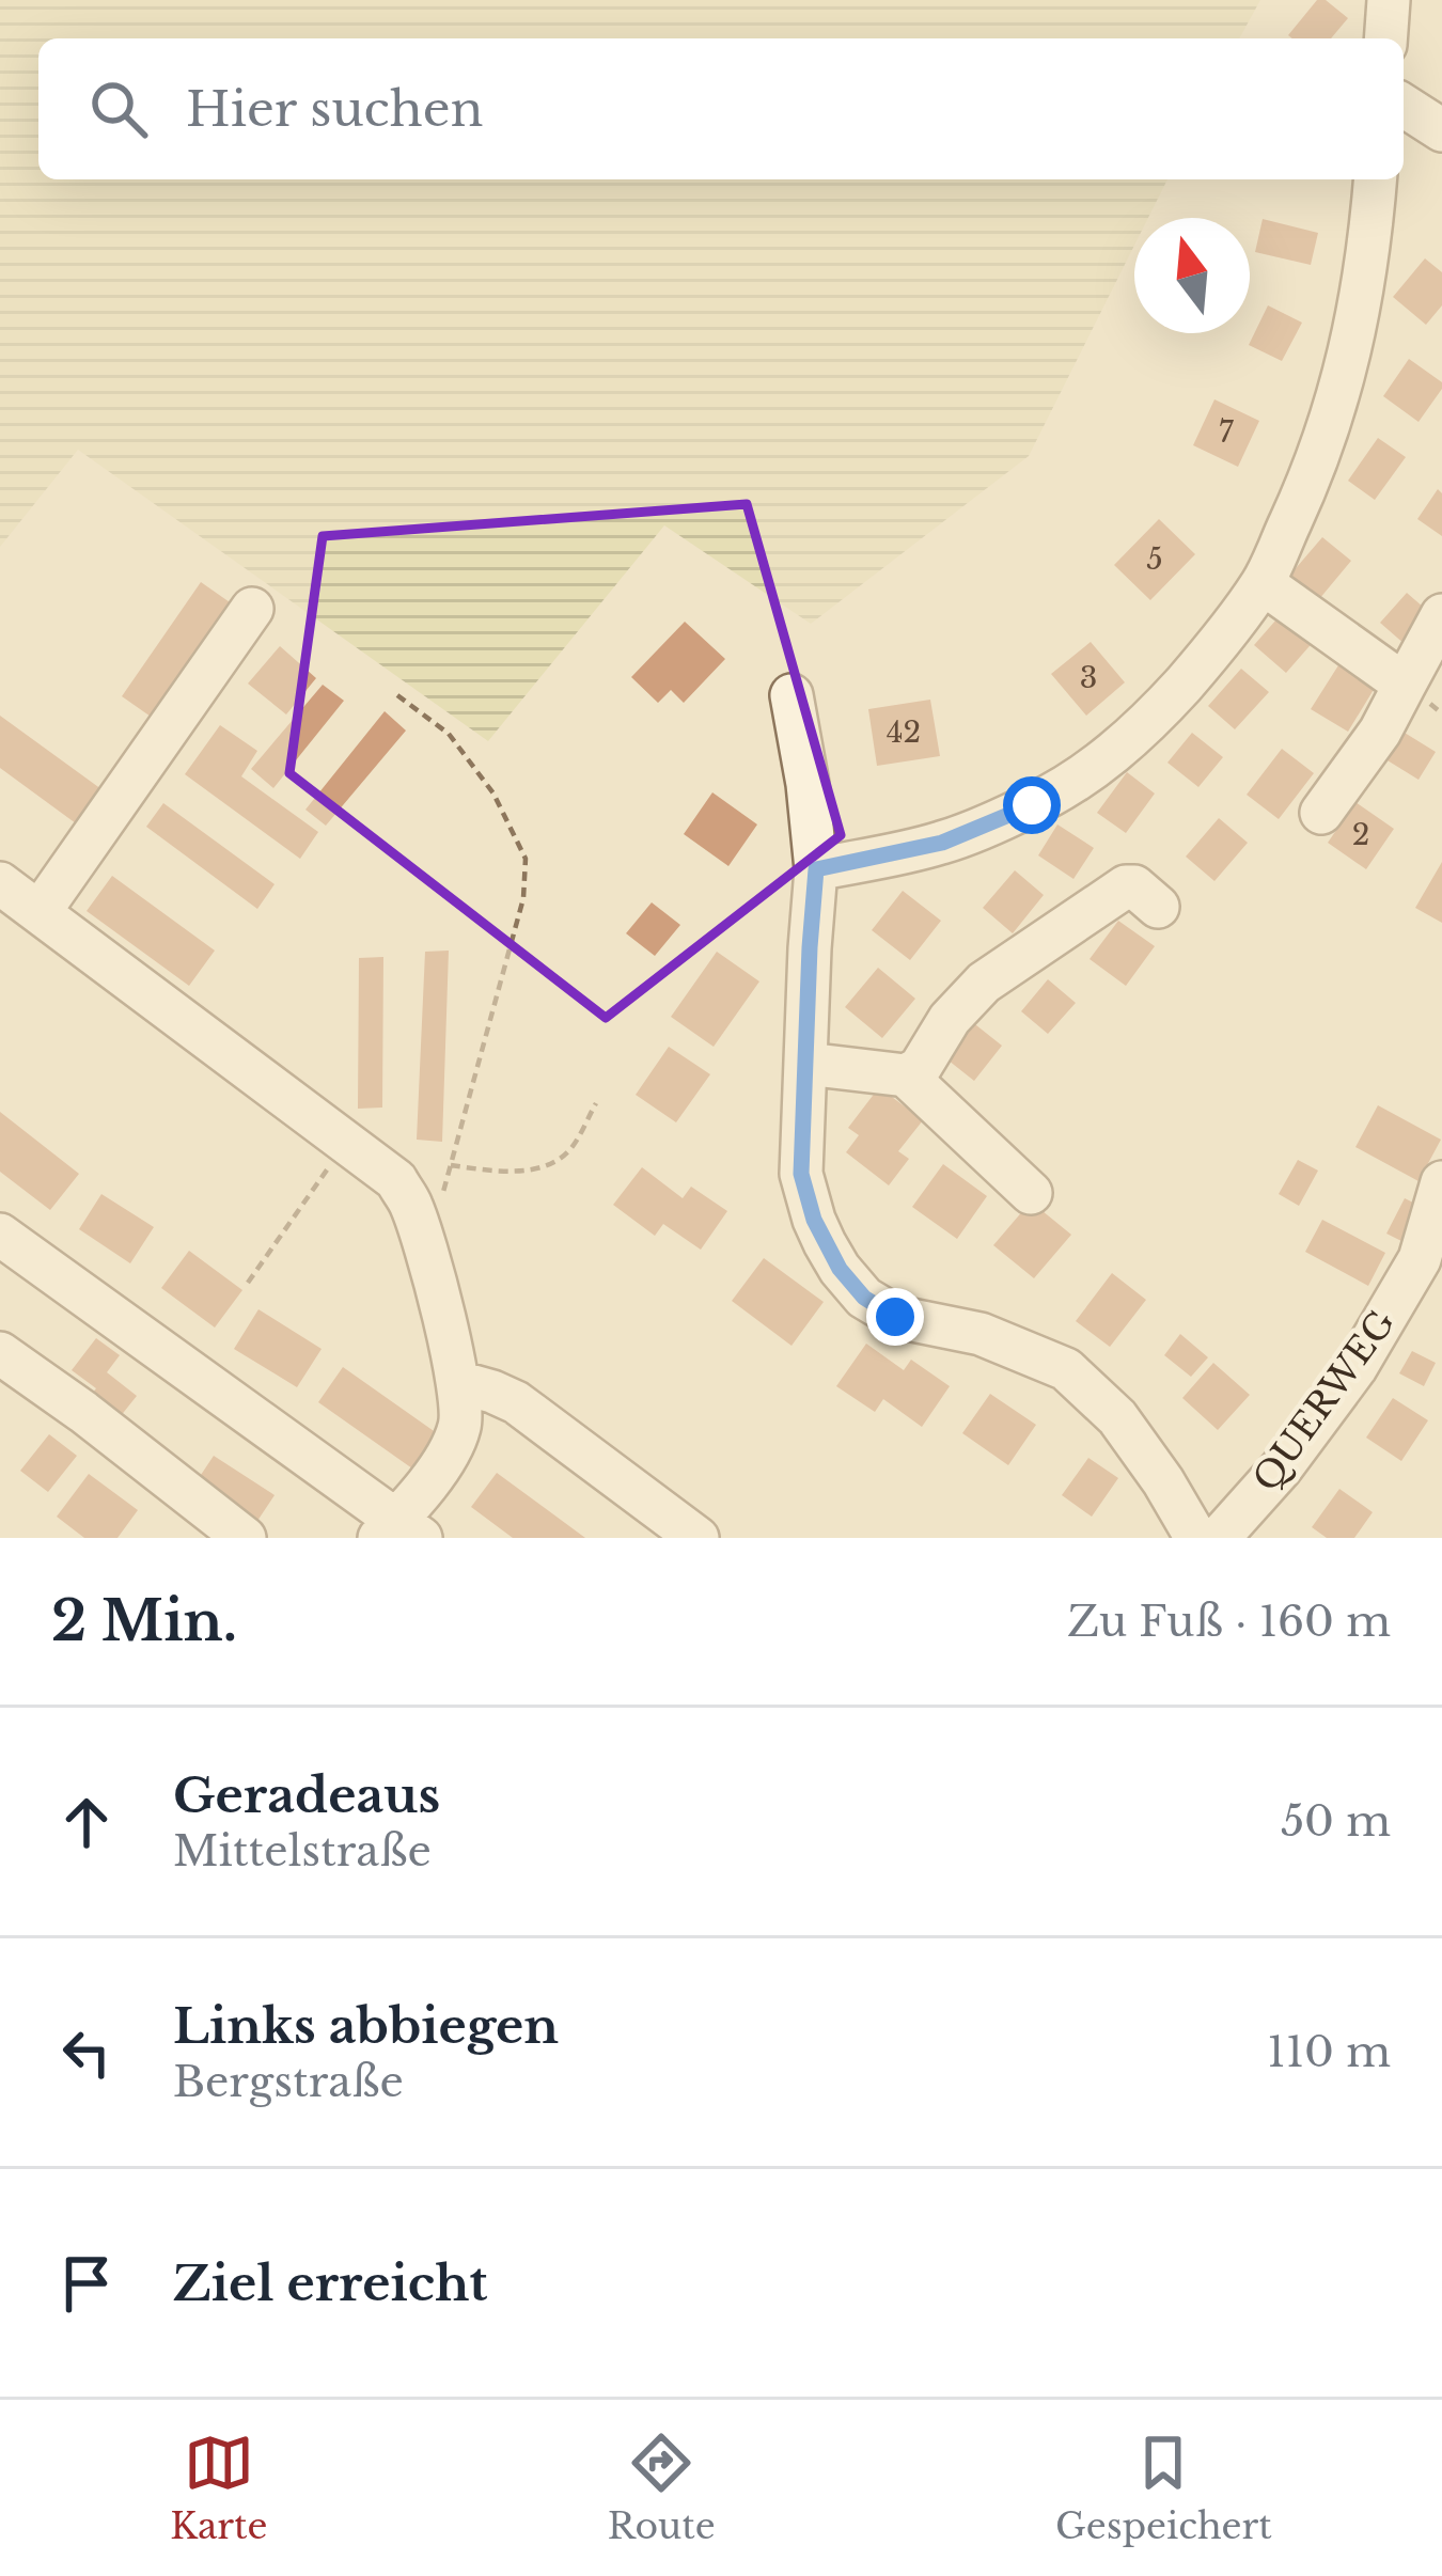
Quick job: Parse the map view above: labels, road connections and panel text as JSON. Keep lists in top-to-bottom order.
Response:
{
  "streets": {
    "street": ["QUERWEG"]
  },
  "house_numbers": [
    "7",
    "5",
    "3",
    "42",
    "2"
  ],
  "north": "top",
  "page": {
    "search": "Hier suchen",
    "heading": ["2 Min.", "Zu Fuß · 160 m"],
    "list": [
      ["Geradeaus", "Mittelstraße", "50 m"],
      ["Links abbiegen", "Bergstraße", "110 m"],
      "Ziel erreicht"
    ],
    "nav": ["Karte", "Route", "Gespeichert"]
  }
}
